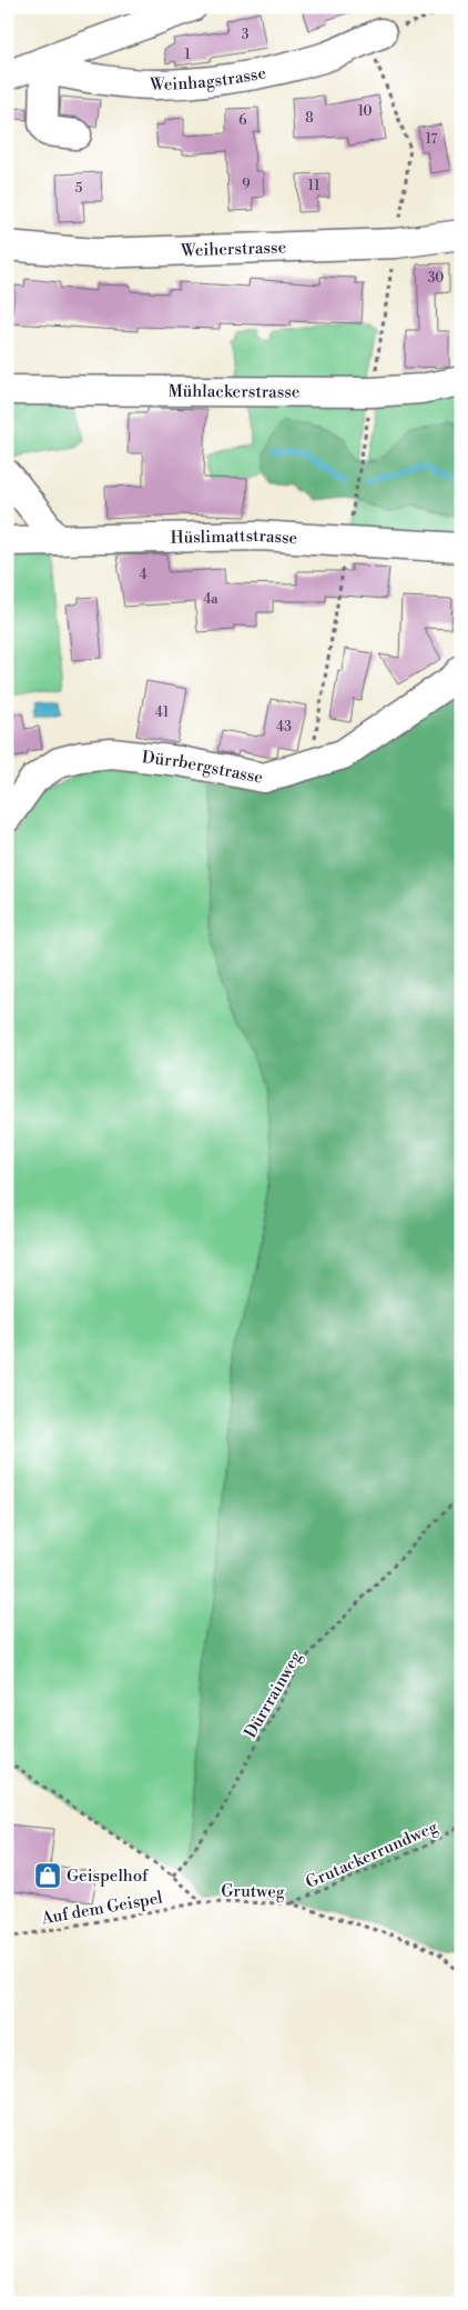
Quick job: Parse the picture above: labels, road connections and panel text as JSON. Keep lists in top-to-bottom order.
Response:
{
  "streets": {
    "street": [
      "Weinhagstrasse",
      "Weiherstrasse",
      "Mühlackerstrasse",
      "Hüslimattstrasse",
      "Dürrbergstrasse"
    ],
    "path": [
      "Dürrrainweg",
      "Grutackerrundweg",
      "Grutweg",
      "Auf dem Geispel"
    ]
  },
  "crossings": [
    ["Dürrrainweg", "Grutweg"],
    ["Grutackerrundweg", "Grutweg"],
    ["Grutweg", "Auf dem Geispel"]
  ],
  "places": {
    "shop": ["Geispelhof"]
  },
  "house_numbers": [
    "3",
    "1",
    "10",
    "8",
    "6",
    "17",
    "9",
    "11",
    "5",
    "30",
    "4",
    "4a",
    "41",
    "43"
  ]
}
